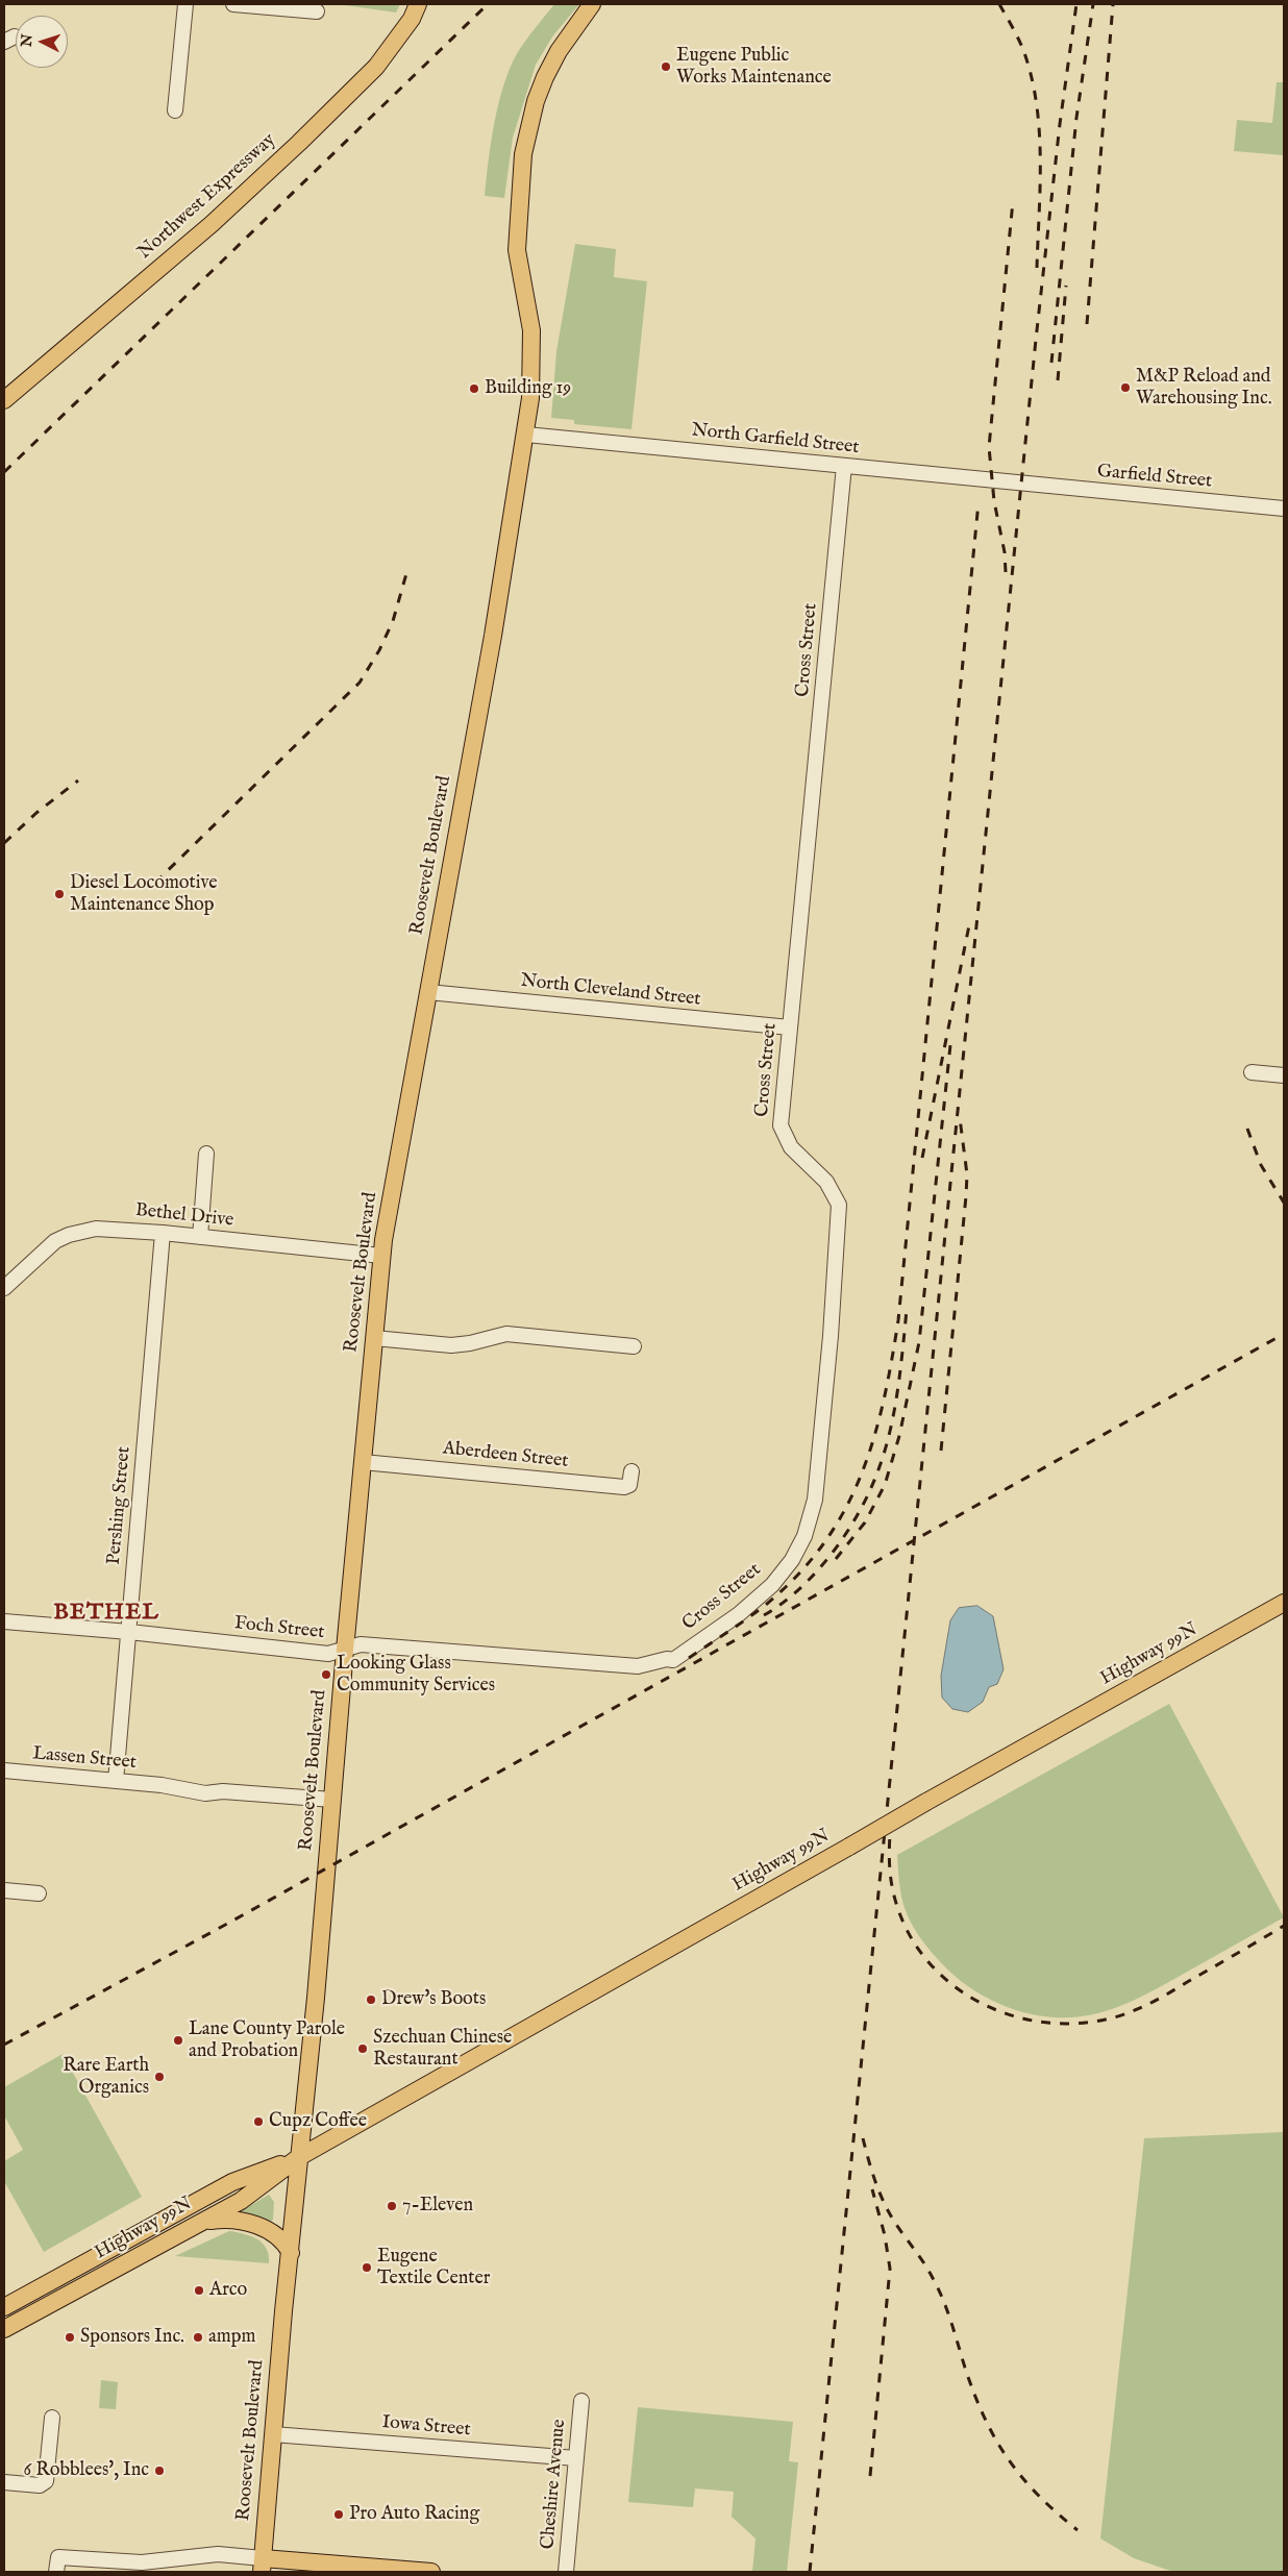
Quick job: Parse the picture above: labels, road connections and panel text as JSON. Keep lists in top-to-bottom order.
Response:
{
  "streets": {
    "main road": ["Northwest Expressway", "Roosevelt Boulevard", "Highway 99N"],
    "street": [
      "North Garfield Street",
      "Garfield Street",
      "Cross Street",
      "North Cleveland Street",
      "Bethel Drive",
      "Aberdeen Street",
      "Pershing Street",
      "Foch Street",
      "Lassen Street",
      "Iowa Street",
      "Cheshire Avenue"
    ]
  },
  "crossings": [
    ["North Garfield Street", "Garfield Street"],
    ["North Garfield Street", "Cross Street"],
    ["North Garfield Street", "Roosevelt Boulevard"],
    ["Cross Street", "North Cleveland Street"],
    ["Cross Street", "Foch Street"],
    ["Roosevelt Boulevard", "North Cleveland Street"],
    ["Roosevelt Boulevard", "Bethel Drive"],
    ["Roosevelt Boulevard", "Aberdeen Street"],
    ["Roosevelt Boulevard", "Foch Street"],
    ["Roosevelt Boulevard", "Highway 99N"],
    ["Roosevelt Boulevard", "Lassen Street"],
    ["Roosevelt Boulevard", "Iowa Street"],
    ["Bethel Drive", "Pershing Street"],
    ["Pershing Street", "Foch Street"],
    ["Pershing Street", "Lassen Street"],
    ["Iowa Street", "Cheshire Avenue"]
  ],
  "districts": ["BETHEL"],
  "places": [
    "Eugene Public Works Maintenance",
    "M&P Reload and Warehousing Inc.",
    "Building 19",
    "Diesel Locomotive Maintenance Shop",
    "Looking Glass Community Services",
    "Drew's Boots",
    "Lane County Parole and Probation",
    "Szechuan Chinese Restaurant",
    "Rare Earth Organics",
    "Cupz Coffee",
    "7-Eleven",
    "Eugene Textile Center",
    "Arco",
    "Sponsors Inc.",
    "ampm",
    "6 Robblees', Inc",
    "Pro Auto Racing"
  ],
  "north": "left"
}
